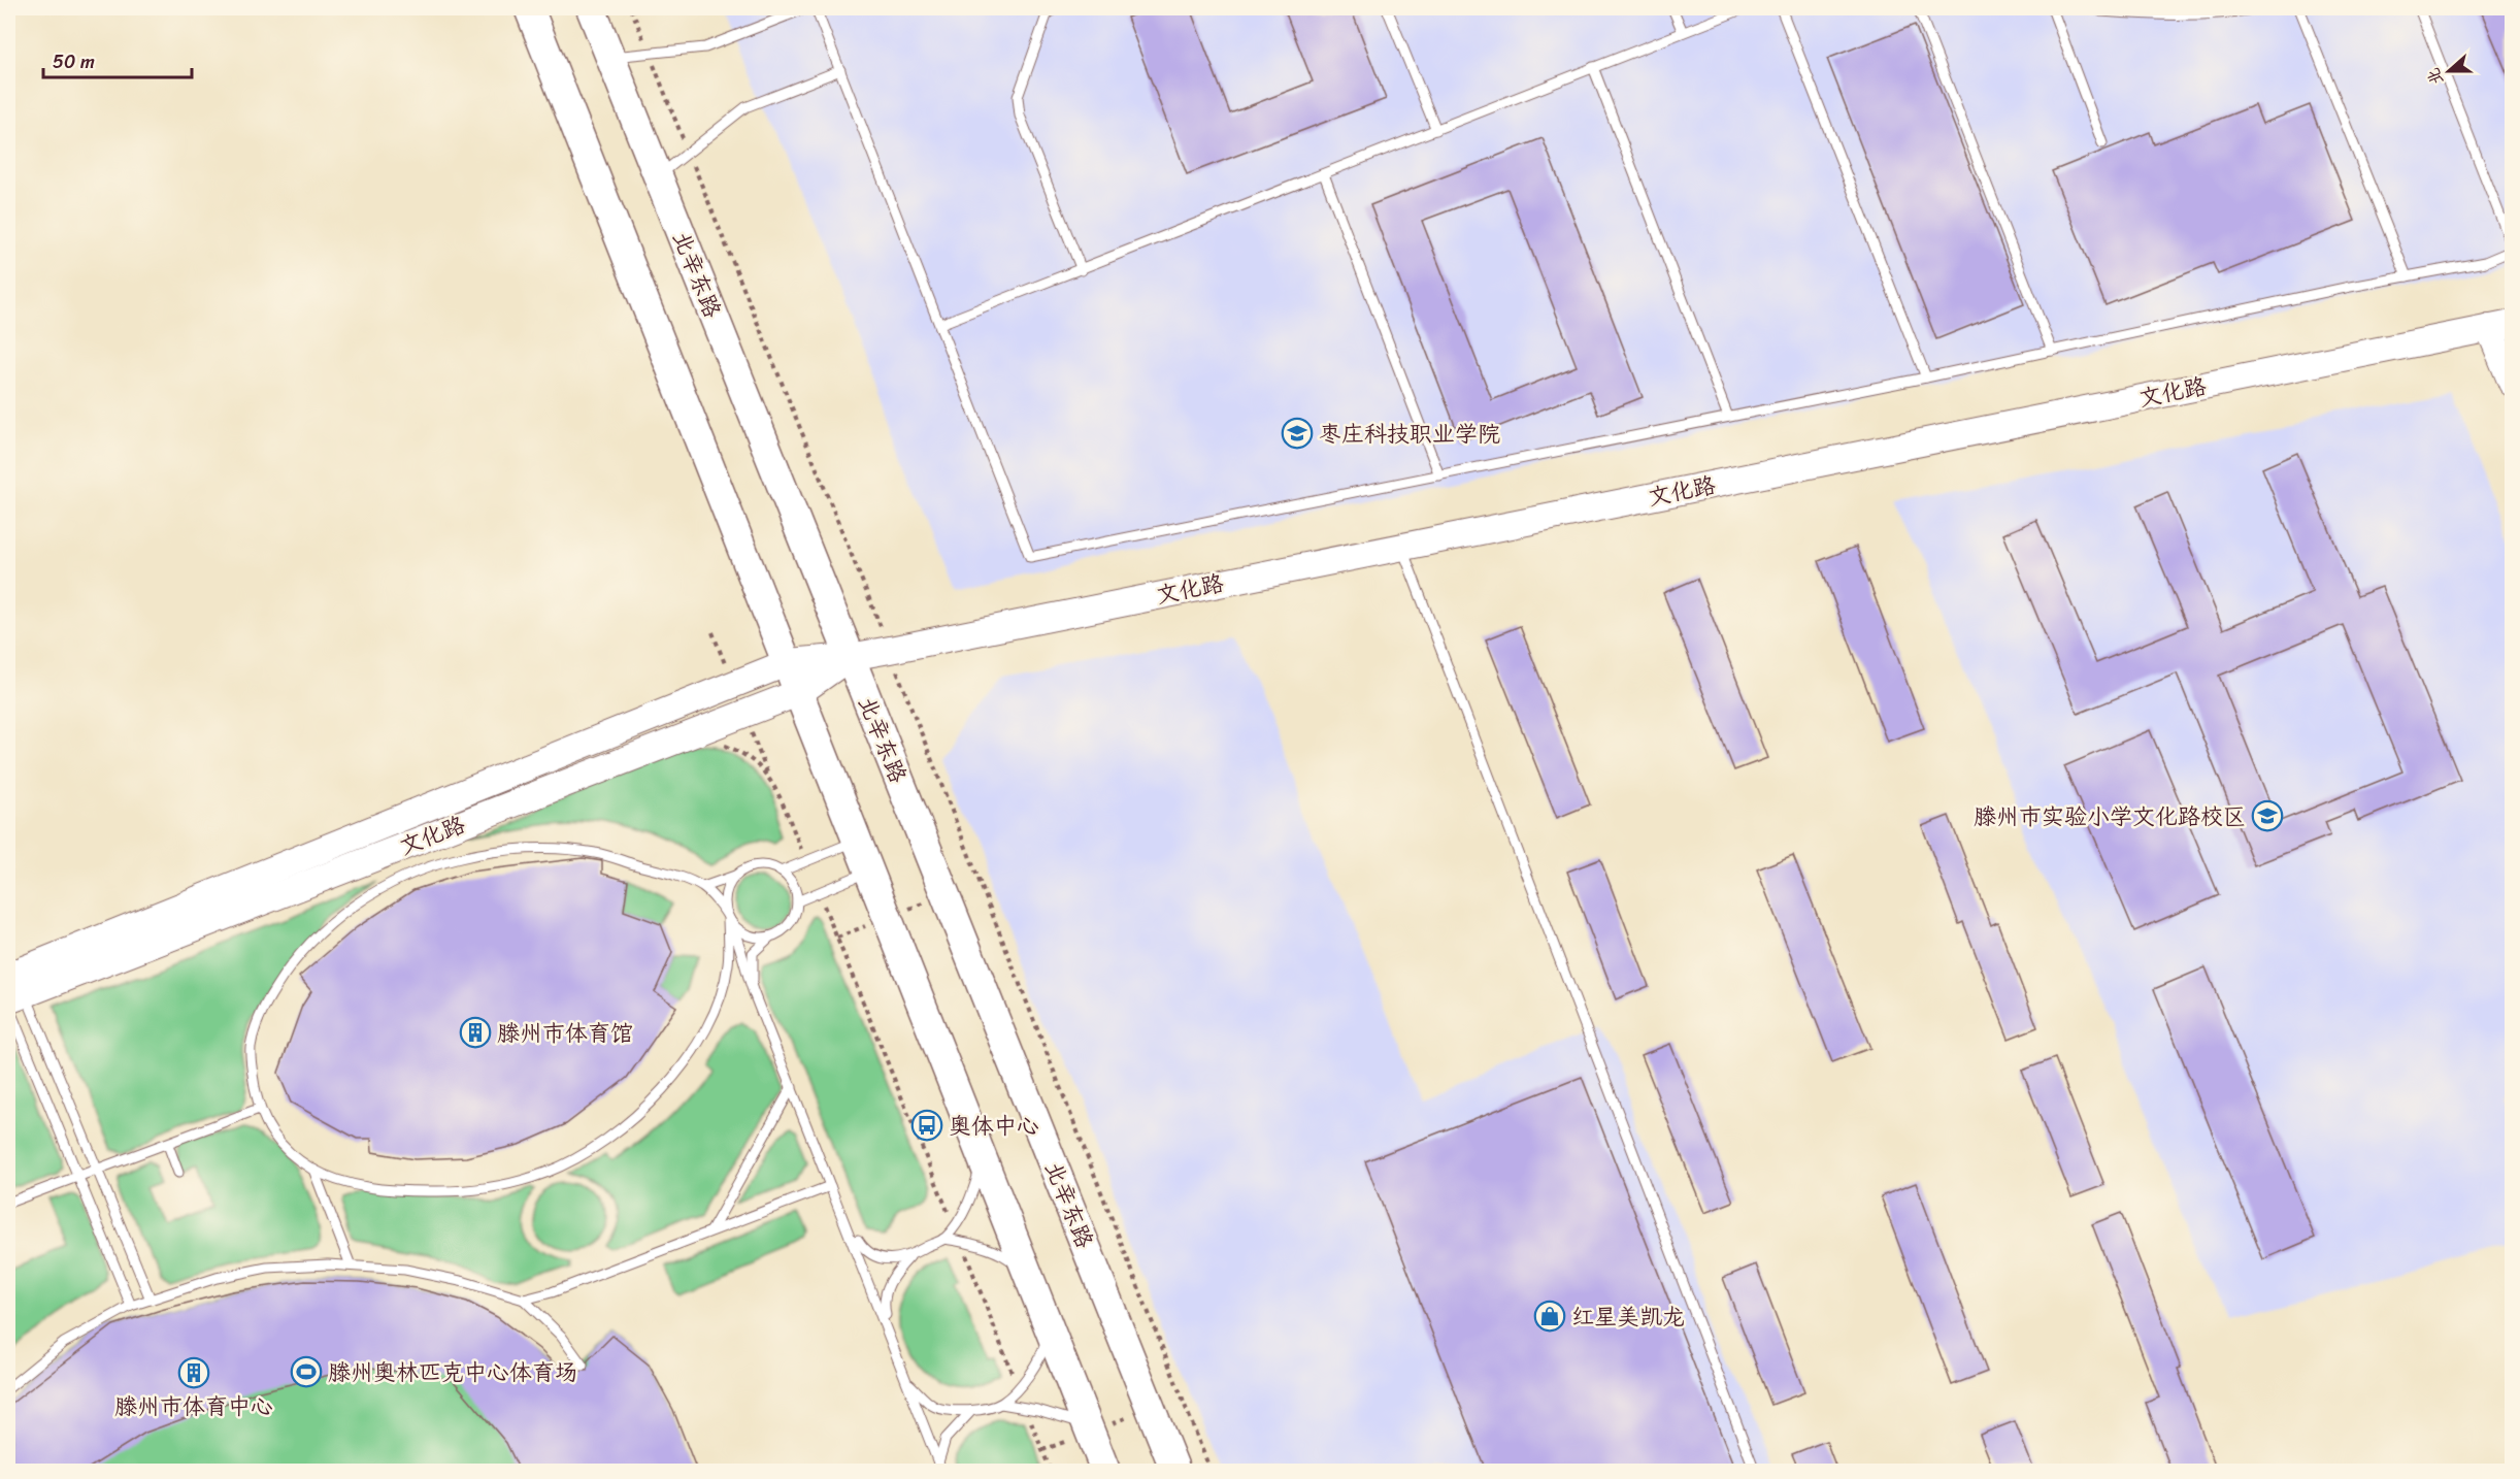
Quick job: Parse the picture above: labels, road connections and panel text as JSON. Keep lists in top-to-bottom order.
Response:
{
  "streets": {
    "main road": ["北辛东路"],
    "street": ["文化路"]
  },
  "crossings": [
    ["北辛东路", "文化路"]
  ],
  "places": {
    "school or university": ["枣庄科技职业学院", "滕州市实验小学文化路校区"],
    "building": ["滕州市体育馆", "滕州市体育中心"],
    "bus stop": ["奥体中心"],
    "shop": ["红星美凯龙"],
    "sports": ["滕州奥林匹克中心体育场"]
  },
  "scale_bar": "50 m",
  "north": "left"
}
